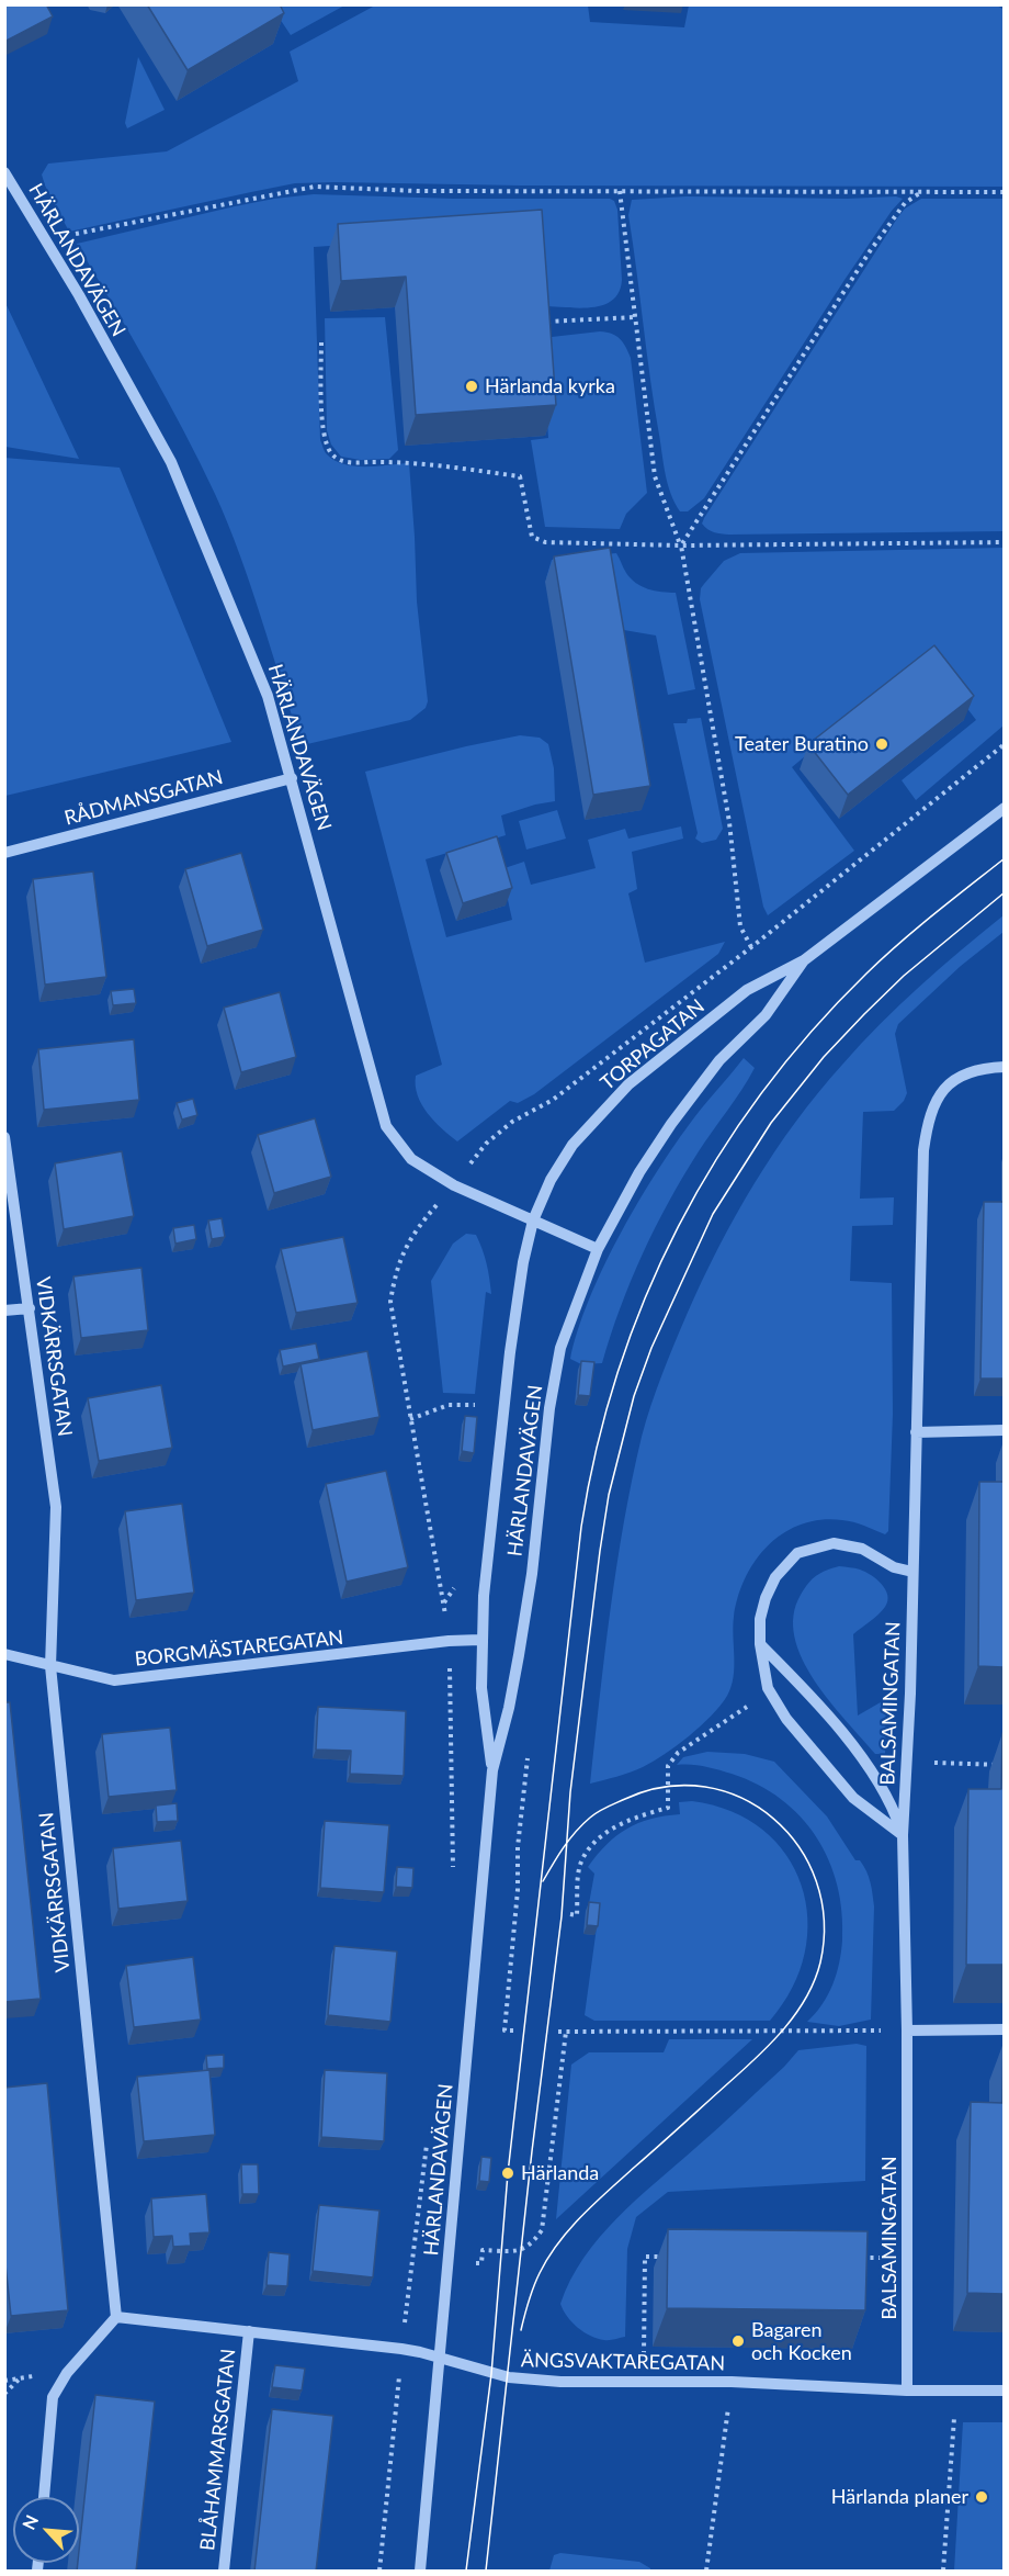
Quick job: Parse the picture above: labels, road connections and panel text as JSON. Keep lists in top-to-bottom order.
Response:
{
  "streets": {
    "street": [
      "HÄRLANDAVÄGEN",
      "RÅDMANSGATAN",
      "TORPAGATAN",
      "VIDKÄRRSGATAN",
      "BORGMÄSTAREGATAN",
      "BALSAMINGATAN",
      "ÄNGSVAKTAREGATAN",
      "BLÅHAMMARSGATAN"
    ]
  },
  "crossings": [
    ["HÄRLANDAVÄGEN", "RÅDMANSGATAN"],
    ["HÄRLANDAVÄGEN", "TORPAGATAN"],
    ["HÄRLANDAVÄGEN", "BORGMÄSTAREGATAN"],
    ["HÄRLANDAVÄGEN", "ÄNGSVAKTAREGATAN"],
    ["VIDKÄRRSGATAN", "BORGMÄSTAREGATAN"],
    ["BALSAMINGATAN", "ÄNGSVAKTAREGATAN"]
  ],
  "places": [
    "Härlanda kyrka",
    "Teater Buratino",
    "Härlanda",
    "Bagaren och Kocken",
    "Härlanda planer"
  ],
  "north": "top left"
}
